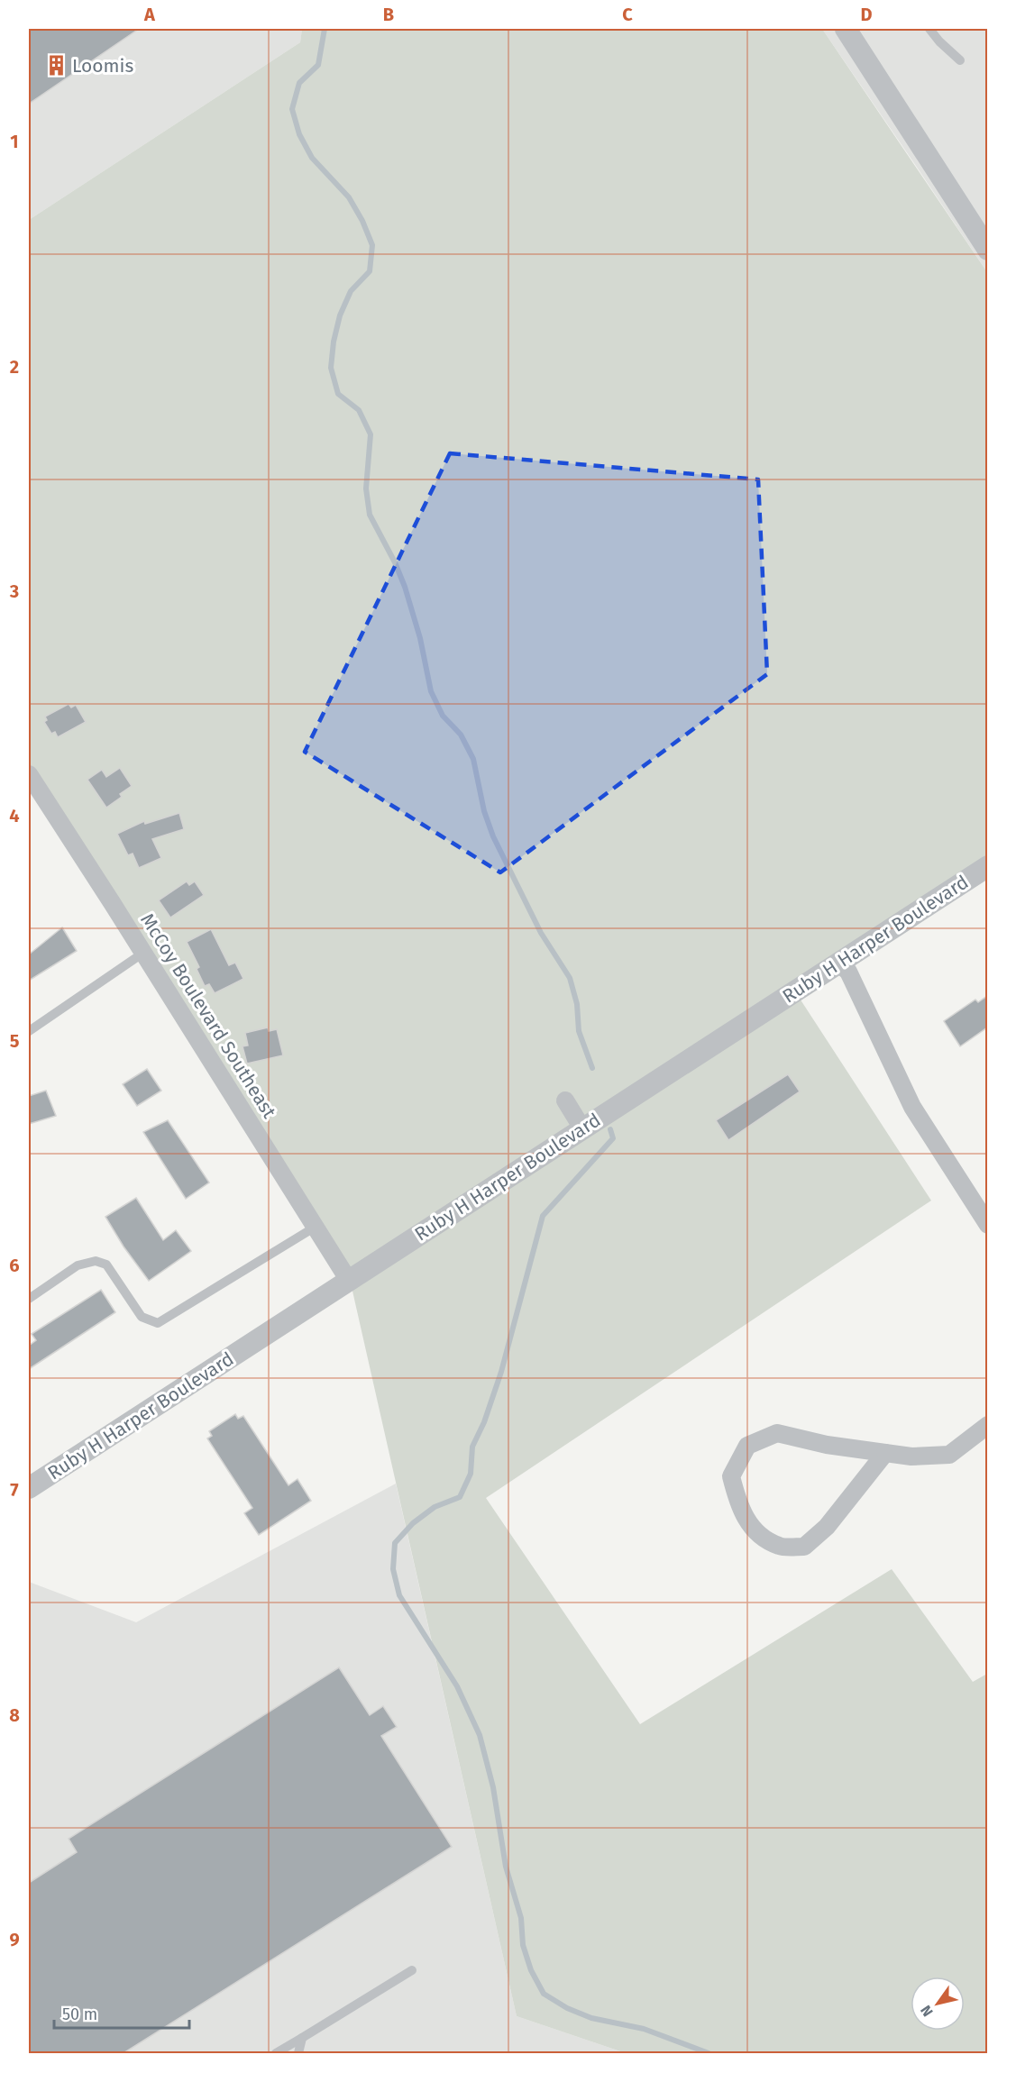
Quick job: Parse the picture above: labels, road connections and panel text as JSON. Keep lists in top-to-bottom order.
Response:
{
  "streets": {
    "street": ["Ruby H Harper Boulevard", "McCoy Boulevard Southeast"]
  },
  "crossings": [
    ["Ruby H Harper Boulevard", "McCoy Boulevard Southeast"]
  ],
  "places": {
    "building": ["Loomis"]
  },
  "scale_bar": "50 m",
  "north": "bottom left",
  "grid": {
    "columns": [
      "A",
      "B",
      "C",
      "D"
    ],
    "rows": [
      "1",
      "2",
      "3",
      "4",
      "5",
      "6",
      "7",
      "8",
      "9"
    ]
  }
}
